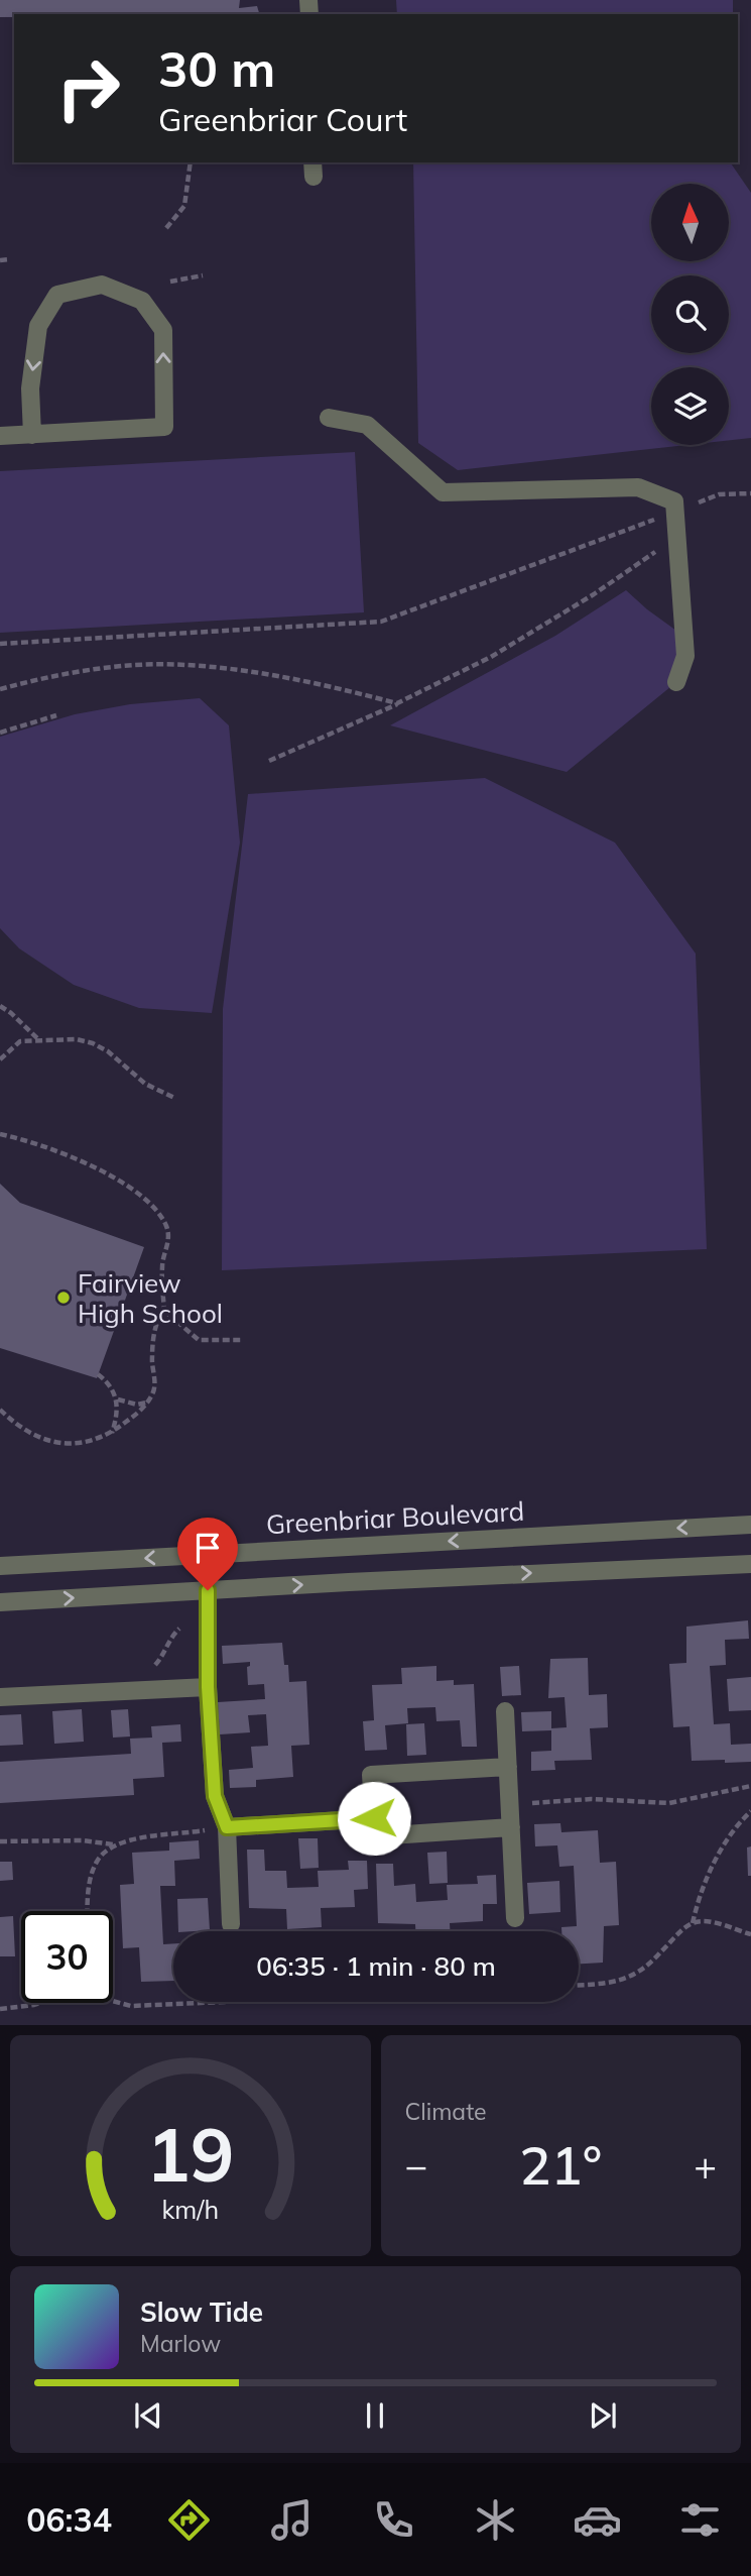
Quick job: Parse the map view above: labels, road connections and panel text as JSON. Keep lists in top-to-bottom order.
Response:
{
  "streets": {
    "street": ["Greenbriar Boulevard"]
  },
  "places": ["Fairview High School"],
  "north": "top",
  "page": {
    "turn": ["30 m", "Greenbriar Court"],
    "limit": "30",
    "trip": "06:35 · 1 min · 80 m",
    "tile": "Climate",
    "heat": ["−", "21°", "+"],
    "song": ["Slow Tide", "Marlow"],
    "tabs": "06:34",
    "gauge": ["19", "km/h"]
  }
}
